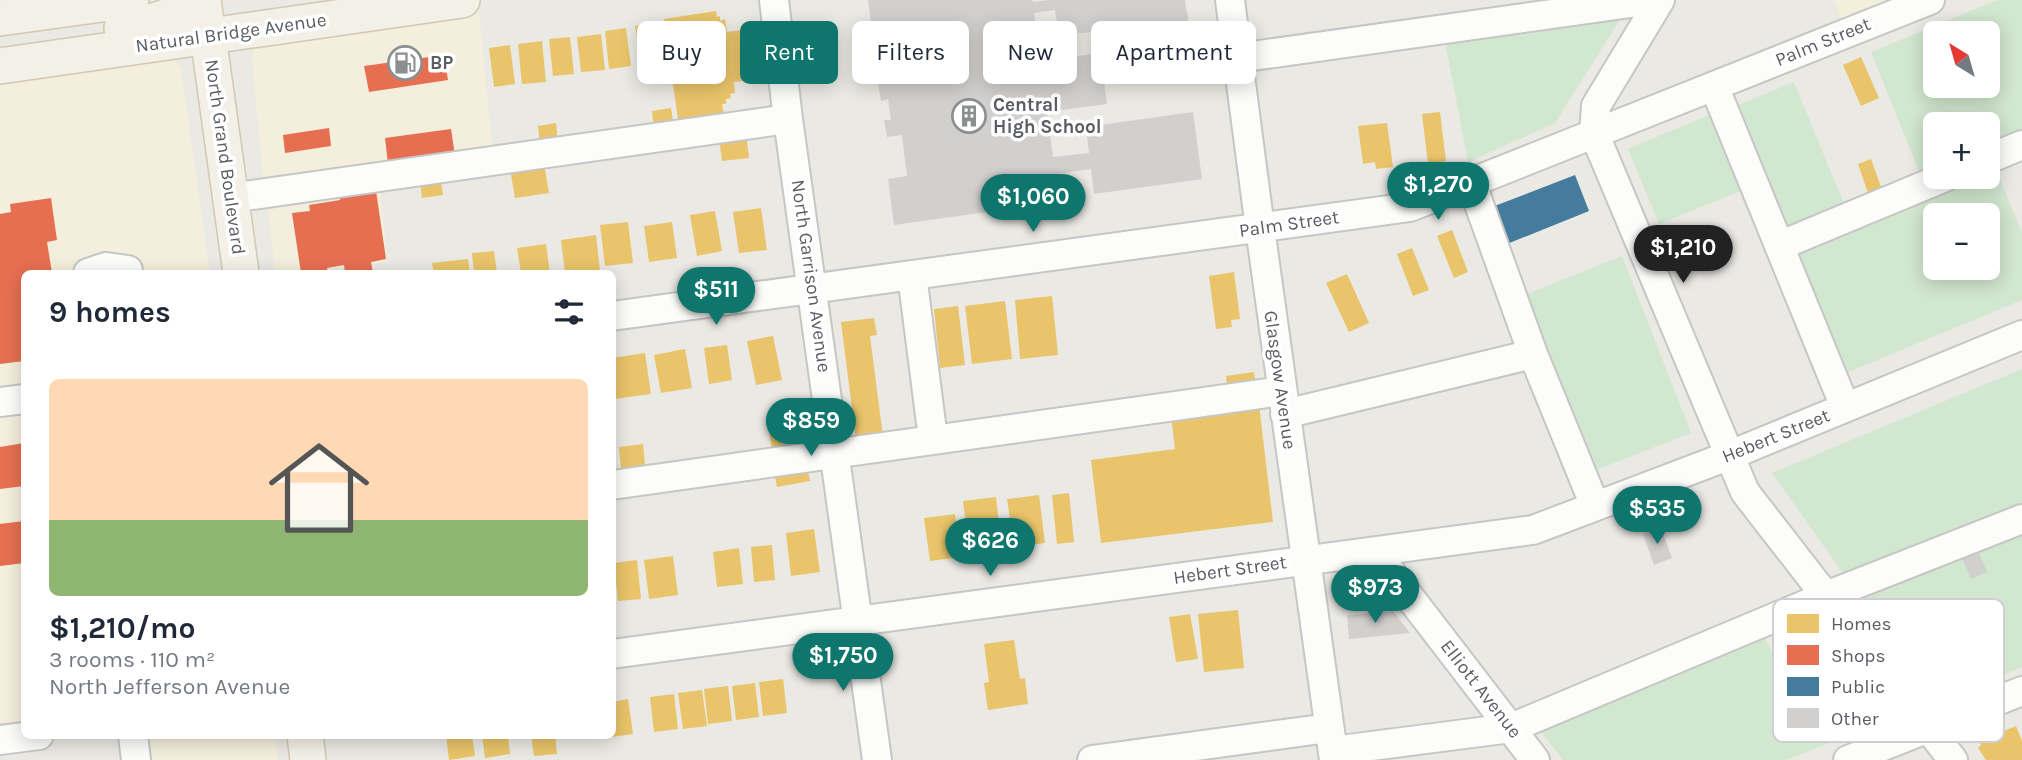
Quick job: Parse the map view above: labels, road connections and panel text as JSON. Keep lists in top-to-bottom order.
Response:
{
  "streets": {
    "main road": ["Natural Bridge Avenue", "North Grand Boulevard"],
    "street": [
      "Palm Street",
      "North Garrison Avenue",
      "Glasgow Avenue",
      "Hebert Street",
      "Elliott Avenue"
    ]
  },
  "crossings": [
    ["Natural Bridge Avenue", "North Grand Boulevard"],
    ["Palm Street", "North Garrison Avenue"],
    ["Palm Street", "Glasgow Avenue"],
    ["North Garrison Avenue", "Hebert Street"],
    ["Glasgow Avenue", "Hebert Street"],
    ["Hebert Street", "Elliott Avenue"]
  ],
  "places": {
    "fuel station": ["BP"],
    "building": ["Central High School"]
  },
  "legend": [
    "Homes",
    "Shops",
    "Public",
    "Other"
  ],
  "north": "top left",
  "page": {
    "map_buttons": ["+", "−"],
    "chip": [
      "Buy",
      "Rent",
      "Filters",
      "New",
      "Apartment"
    ],
    "price": [
      "$1,270",
      "$1,060",
      "$1,210",
      "$511",
      "$859",
      "$535",
      "$626",
      "$973",
      "$1,750"
    ],
    "heading": "9 homes",
    "list": [
      {
        "name": "$1,210/mo",
        "note": "3 rooms · 110 m² · North Jefferson Avenue"
      }
    ]
  }
}
